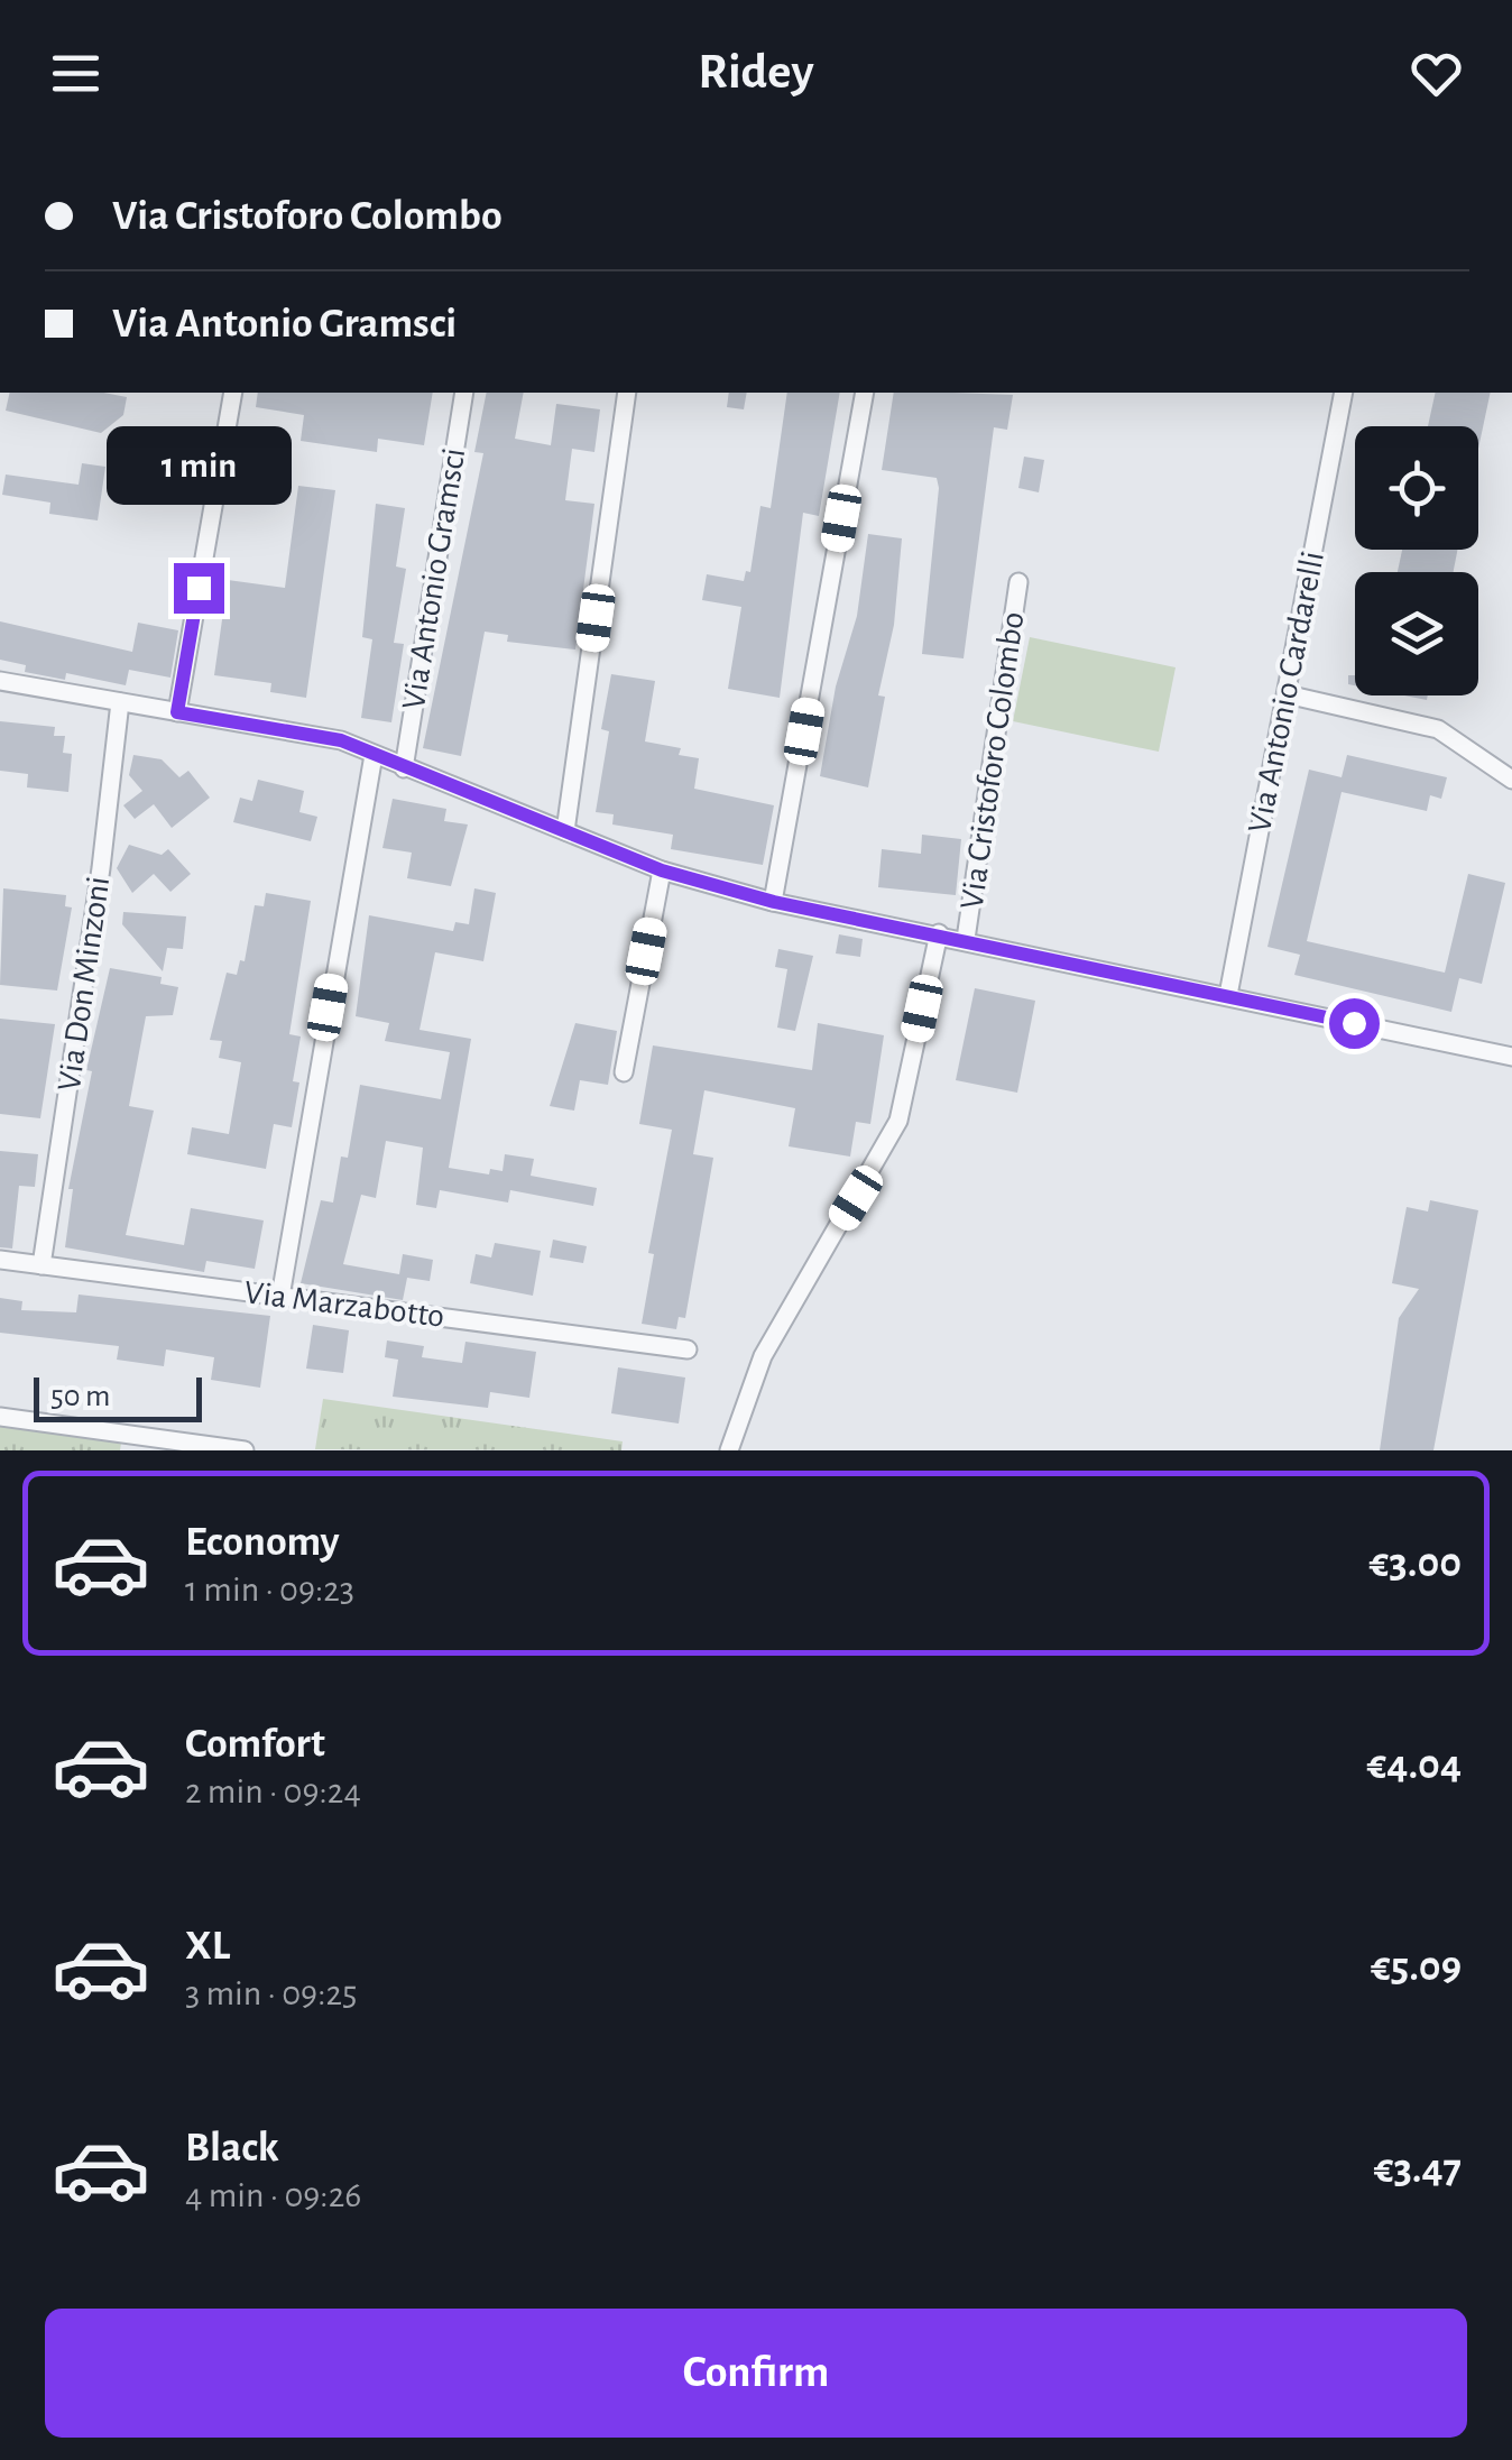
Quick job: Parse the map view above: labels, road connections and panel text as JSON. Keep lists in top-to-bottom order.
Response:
{
  "streets": {
    "street": [
      "Via Antonio Gramsci",
      "Via Antonio Cardarelli",
      "Via Cristoforo Colombo",
      "Via Don Minzoni",
      "Via Marzabotto"
    ]
  },
  "crossings": [
    ["Via Antonio Gramsci", "Via Cristoforo Colombo"],
    ["Via Antonio Cardarelli", "Via Cristoforo Colombo"],
    ["Via Cristoforo Colombo", "Via Don Minzoni"],
    ["Via Don Minzoni", "Via Marzabotto"]
  ],
  "scale_bar": "50 m",
  "page": {
    "header": "Ridey",
    "banner": ["Via Cristoforo Colombo", "Via Antonio Gramsci"],
    "bubble": "1 min",
    "scale": "50 m",
    "list": [
      {
        "name": "Economy",
        "note": "1 min · 09:23",
        "value": "€3.00"
      },
      {
        "name": "Comfort",
        "note": "2 min · 09:24",
        "value": "€4.04"
      },
      {
        "name": "XL",
        "note": "3 min · 09:25",
        "value": "€5.09"
      },
      {
        "name": "Black",
        "note": "4 min · 09:26",
        "value": "€3.47"
      }
    ],
    "buttons": "Confirm"
  }
}
